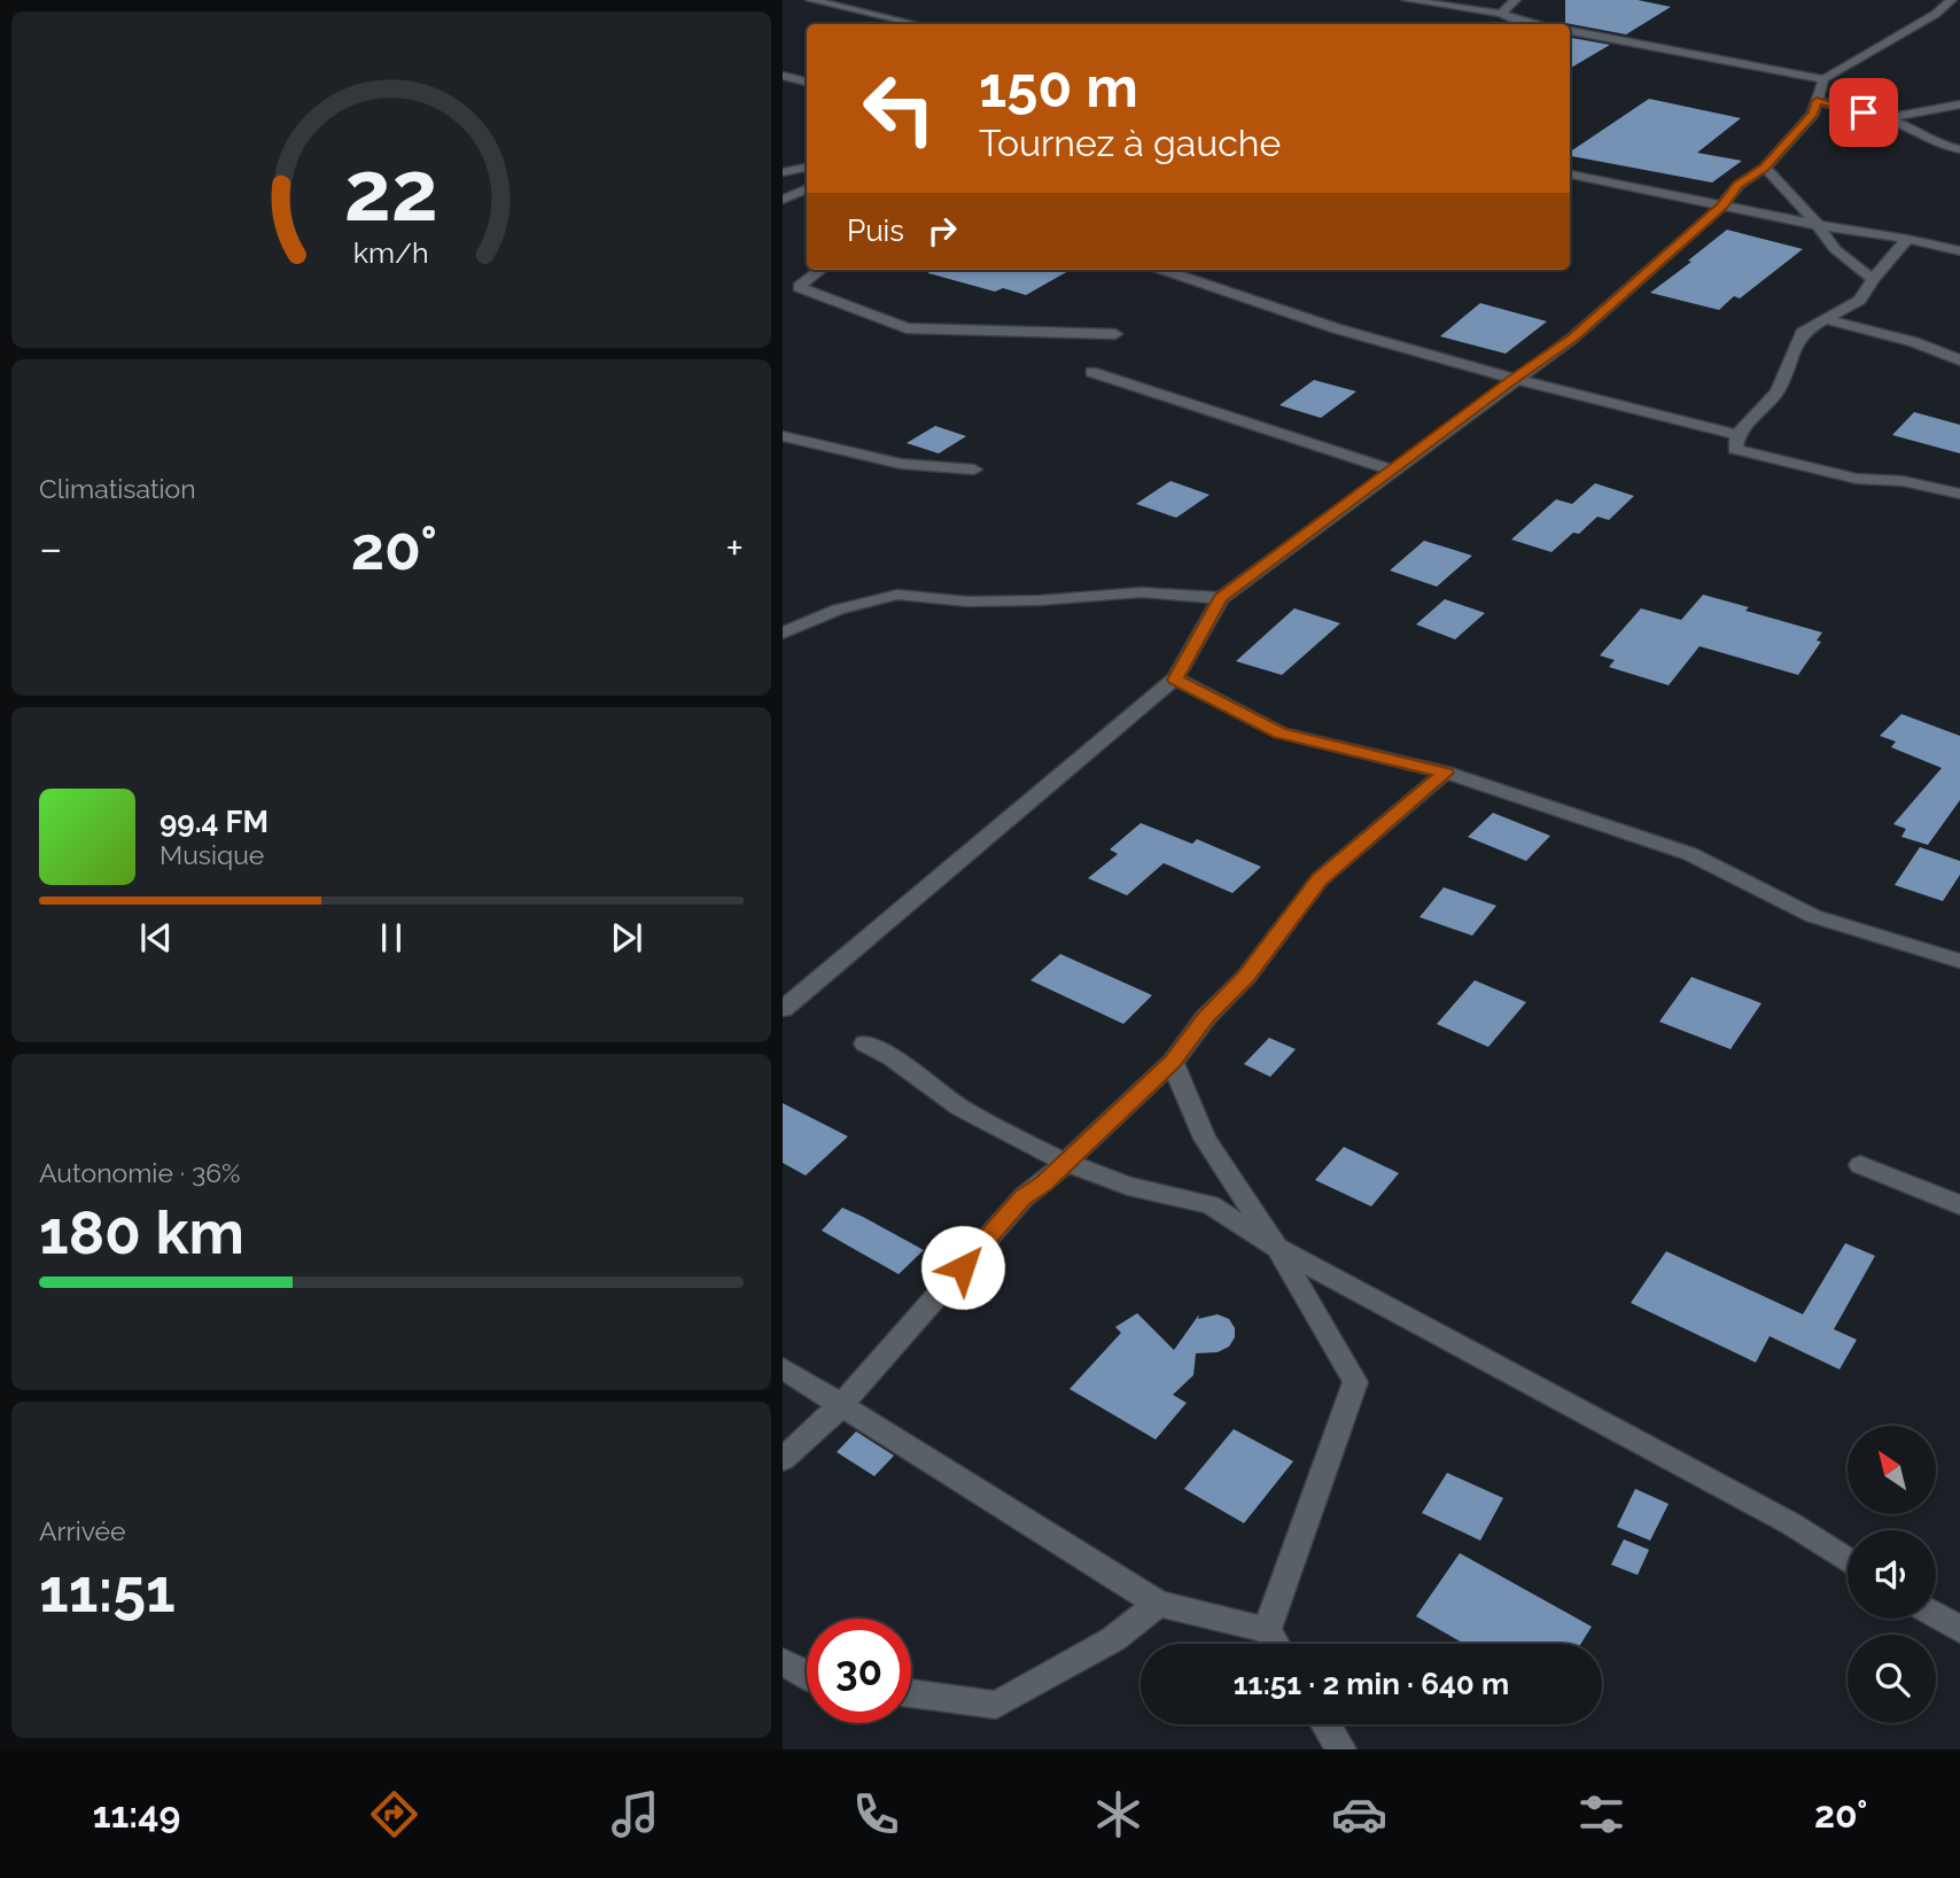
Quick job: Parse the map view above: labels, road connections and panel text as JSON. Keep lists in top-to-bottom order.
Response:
{
  "north": "top left",
  "page": {
    "turn": ["150 m", "Tournez à gauche"],
    "then": "Puis",
    "tile": [
      "Climatisation",
      ["Autonomie · 36%", "180 km"],
      ["Arrivée", "11:51"]
    ],
    "heat": ["−", "20°", "+"],
    "song": ["99.4 FM", "Musique"],
    "limit": "30",
    "trip": "11:51 · 2 min · 640 m",
    "tabs": ["11:49", "20°"],
    "gauge": ["22", "km/h"]
  }
}
